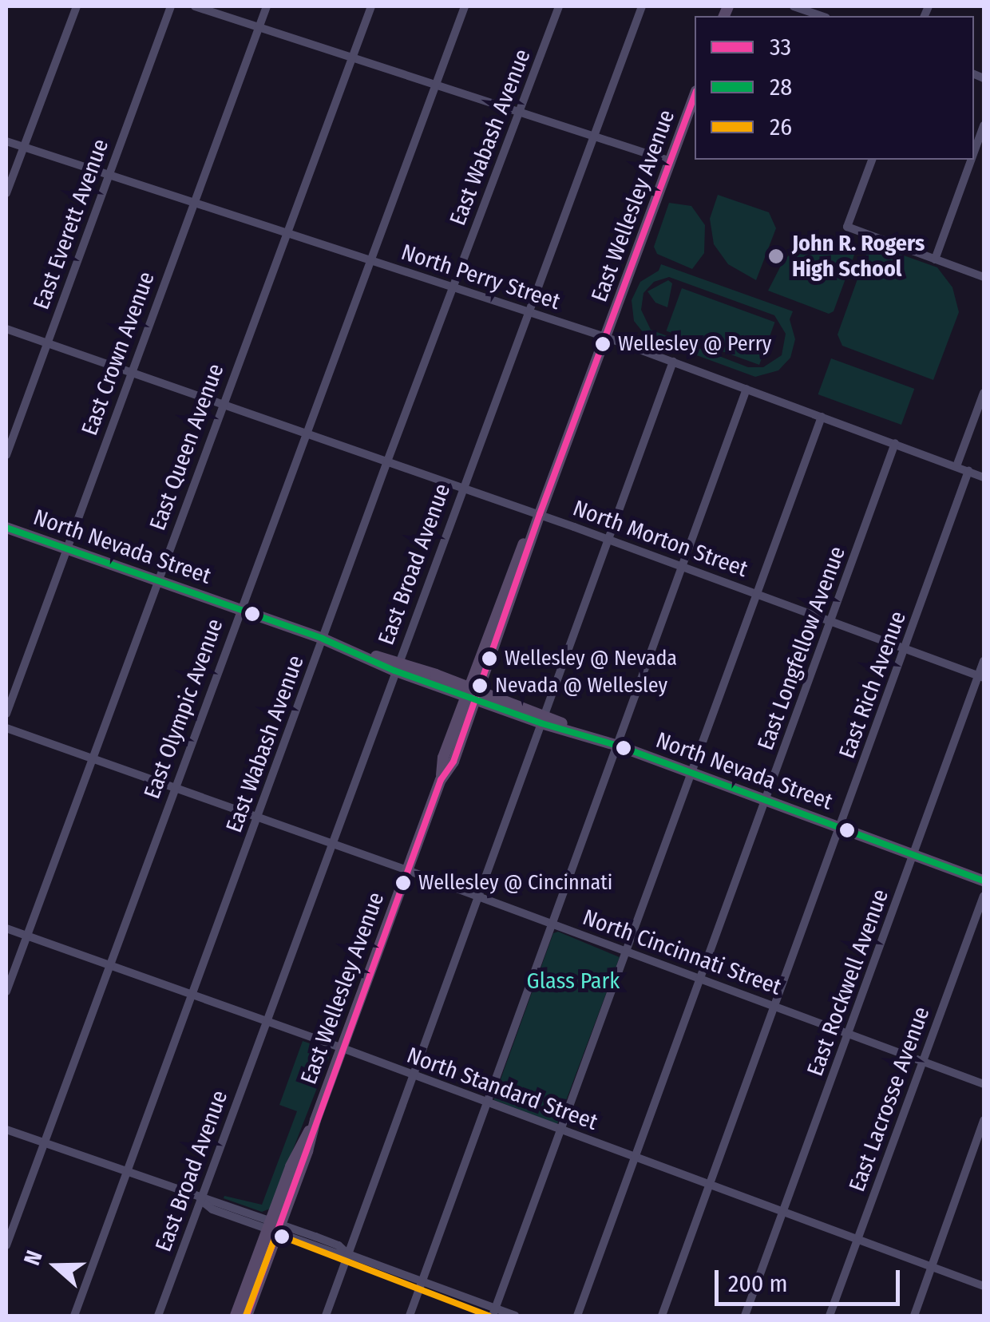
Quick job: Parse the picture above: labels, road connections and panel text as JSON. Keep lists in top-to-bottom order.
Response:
{
  "streets": {
    "main road": ["East Wellesley Avenue", "North Nevada Street"],
    "street": [
      "East Wabash Avenue",
      "East Everett Avenue",
      "North Perry Street",
      "East Crown Avenue",
      "East Queen Avenue",
      "North Morton Street",
      "East Broad Avenue",
      "East Longfellow Avenue",
      "East Rich Avenue",
      "East Olympic Avenue",
      "North Cincinnati Street",
      "East Rockwell Avenue",
      "North Standard Street",
      "East Lacrosse Avenue"
    ]
  },
  "crossings": [
    ["East Wabash Avenue", "North Perry Street"],
    ["East Wabash Avenue", "North Morton Street"],
    ["East Wabash Avenue", "North Nevada Street"],
    ["East Wabash Avenue", "North Cincinnati Street"],
    ["East Wabash Avenue", "North Standard Street"],
    ["East Wellesley Avenue", "North Perry Street"],
    ["East Wellesley Avenue", "North Morton Street"],
    ["East Wellesley Avenue", "North Nevada Street"],
    ["East Wellesley Avenue", "North Cincinnati Street"],
    ["East Wellesley Avenue", "North Standard Street"],
    ["East Everett Avenue", "North Perry Street"],
    ["East Everett Avenue", "North Morton Street"],
    ["North Perry Street", "East Crown Avenue"],
    ["North Perry Street", "East Queen Avenue"],
    ["North Perry Street", "East Broad Avenue"],
    ["North Perry Street", "East Longfellow Avenue"],
    ["North Perry Street", "East Rich Avenue"],
    ["North Perry Street", "East Olympic Avenue"],
    ["East Crown Avenue", "North Morton Street"],
    ["East Crown Avenue", "North Nevada Street"],
    ["East Queen Avenue", "North Morton Street"],
    ["East Queen Avenue", "North Nevada Street"],
    ["East Queen Avenue", "North Cincinnati Street"],
    ["East Queen Avenue", "North Standard Street"],
    ["North Morton Street", "East Broad Avenue"],
    ["North Morton Street", "East Longfellow Avenue"],
    ["North Morton Street", "East Rich Avenue"],
    ["North Morton Street", "East Olympic Avenue"],
    ["North Morton Street", "East Rockwell Avenue"],
    ["North Nevada Street", "East Broad Avenue"],
    ["North Nevada Street", "East Longfellow Avenue"],
    ["North Nevada Street", "East Rich Avenue"],
    ["North Nevada Street", "East Olympic Avenue"],
    ["North Nevada Street", "East Rockwell Avenue"],
    ["East Broad Avenue", "North Cincinnati Street"],
    ["East Broad Avenue", "North Standard Street"],
    ["East Longfellow Avenue", "North Cincinnati Street"],
    ["East Longfellow Avenue", "North Standard Street"],
    ["East Rich Avenue", "North Cincinnati Street"],
    ["East Rich Avenue", "North Standard Street"],
    ["East Olympic Avenue", "North Cincinnati Street"],
    ["East Olympic Avenue", "North Standard Street"],
    ["North Cincinnati Street", "East Rockwell Avenue"],
    ["North Cincinnati Street", "East Lacrosse Avenue"],
    ["East Rockwell Avenue", "North Standard Street"],
    ["North Standard Street", "East Lacrosse Avenue"]
  ],
  "parks": ["Glass Park"],
  "places": [
    "John R. Rogers High School",
    "Wellesley @ Perry",
    "Wellesley @ Nevada",
    "Nevada @ Wellesley",
    "Wellesley @ Cincinnati"
  ],
  "lines": ["transit line 33", "transit line 28", "transit line 26"],
  "legend": ["33", "28", "26"],
  "scale_bar": "200 m",
  "north": "left"
}
